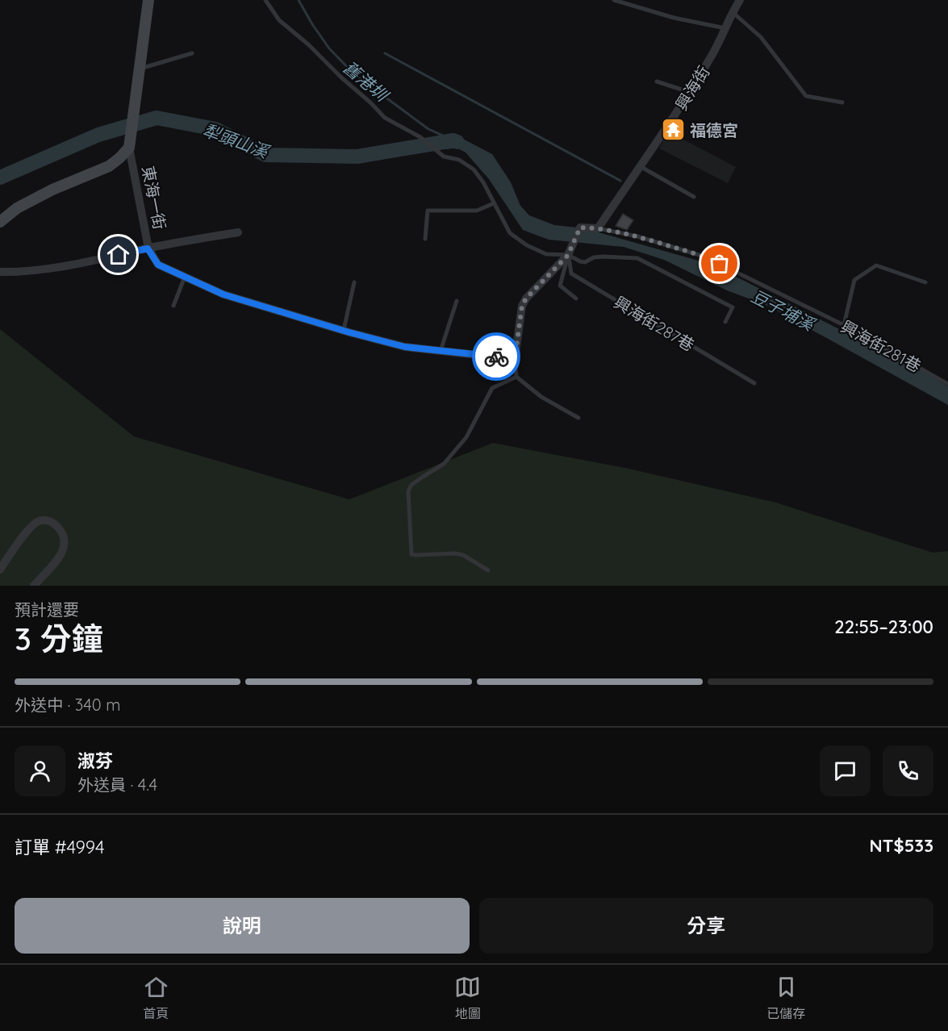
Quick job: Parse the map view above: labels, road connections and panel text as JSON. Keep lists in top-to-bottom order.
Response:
{
  "streets": {
    "street": ["興海街", "東海一街"],
    "lane": ["興海街287巷", "興海街281巷"]
  },
  "crossings": [
    ["興海街", "興海街281巷"]
  ],
  "water": ["舊港圳", "犁頭山溪", "豆子埔溪"],
  "places": {
    "temple": ["福德宮"]
  },
  "page": {
    "heading": ["3 分鐘", "預計還要", "22:55–23:00"],
    "panel": [
      "淑芬",
      "外送員 · 4.4",
      "訂單 #4994",
      "NT$533"
    ],
    "bar": "外送中 · 340 m",
    "buttons": ["說明", "分享"],
    "tabs": ["首頁", "地圖", "已儲存"]
  }
}
